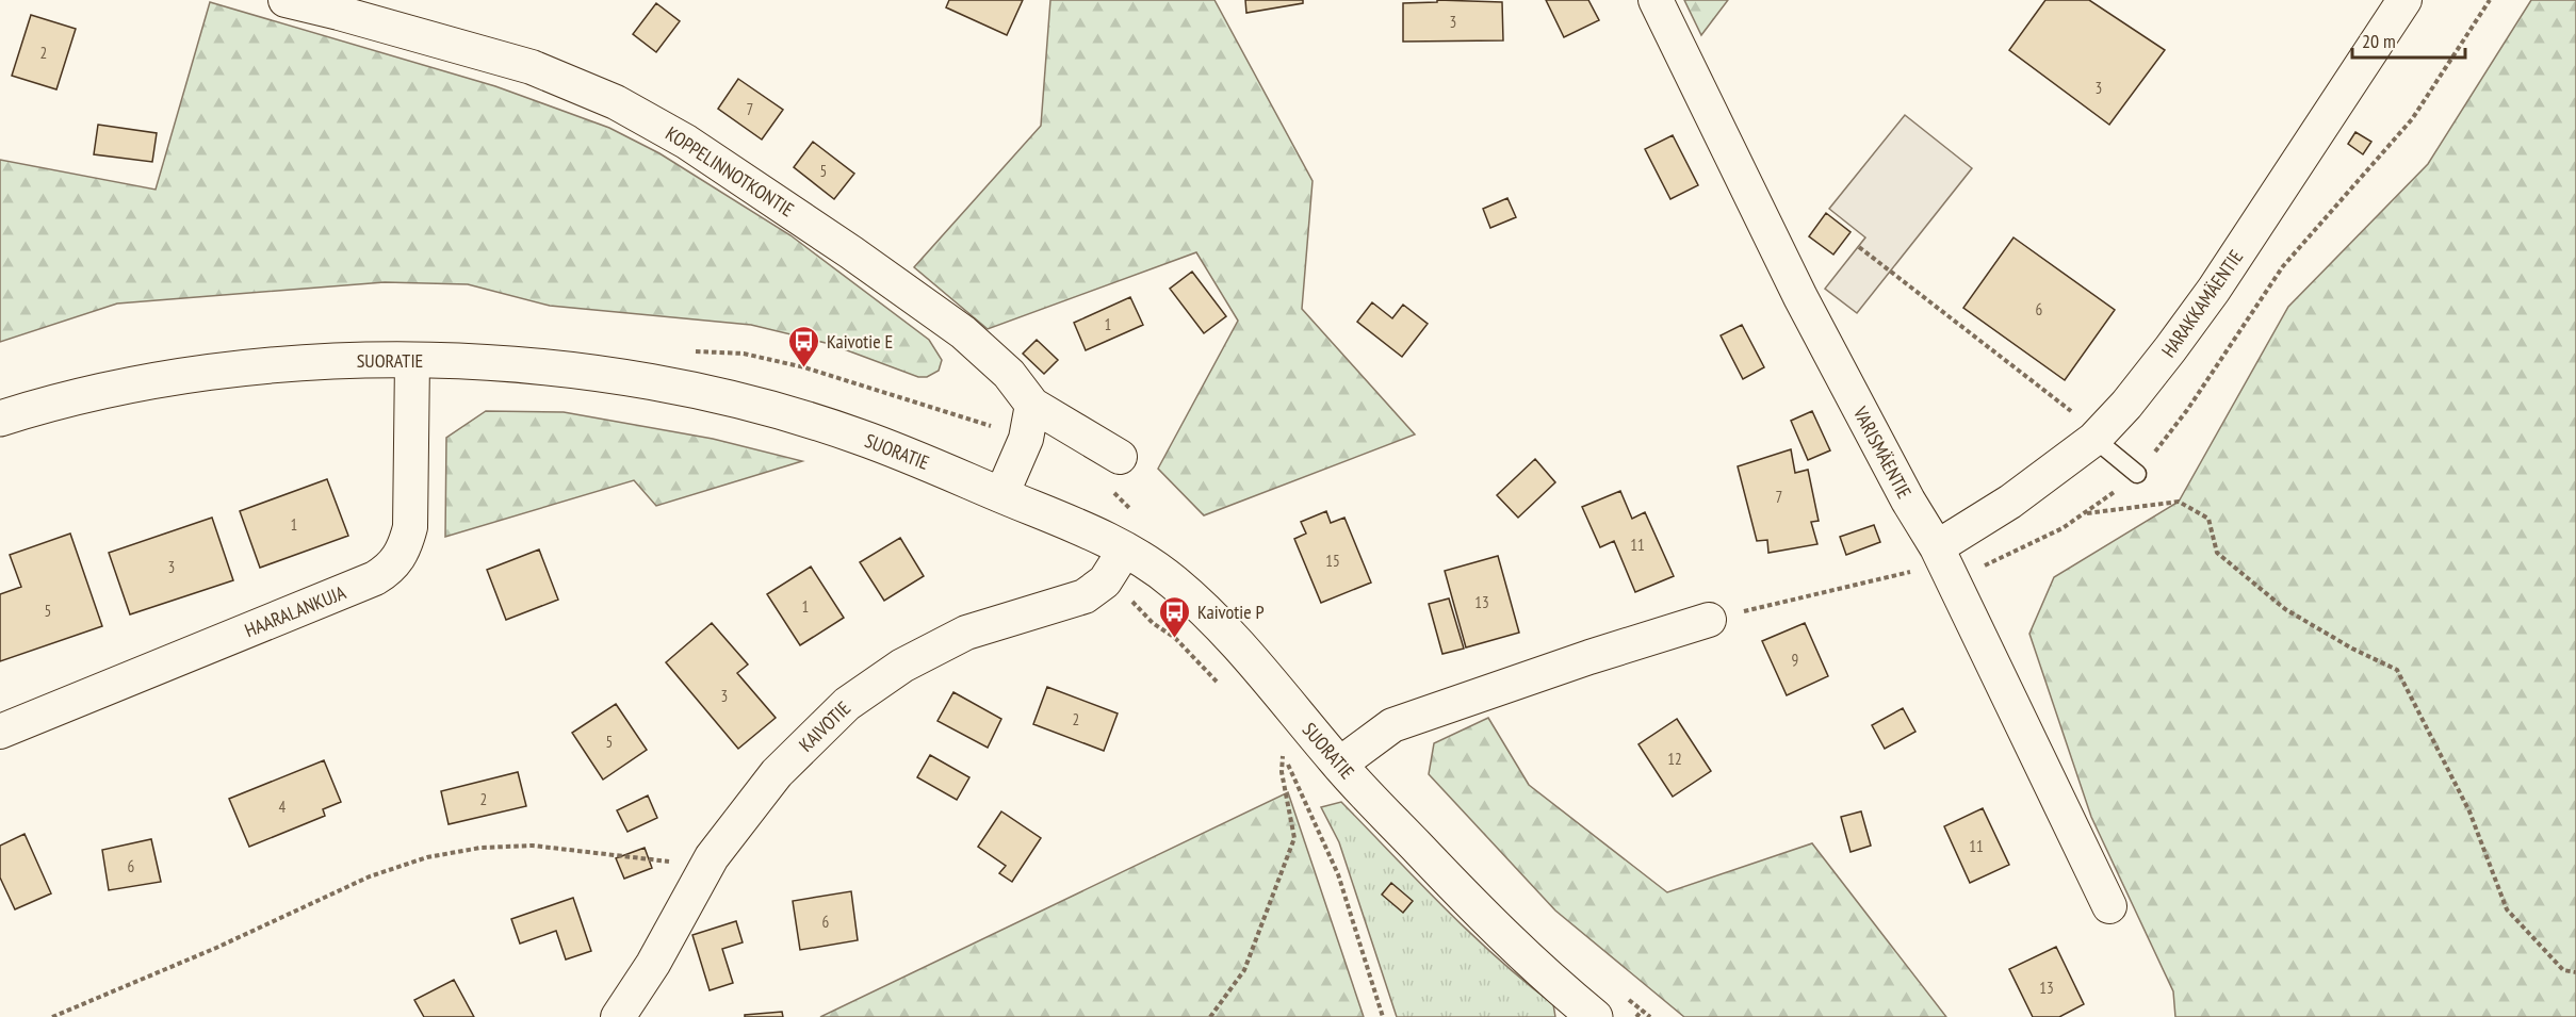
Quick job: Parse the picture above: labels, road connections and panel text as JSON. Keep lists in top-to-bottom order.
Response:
{
  "streets": {
    "street": [
      "KOPPELINNOTKONTIE",
      "HARAKKAMÄENTIE",
      "SUORATIE",
      "VARISMÄENTIE",
      "HAARALANKUJA",
      "KAIVOTIE"
    ]
  },
  "crossings": [
    ["HARAKKAMÄENTIE", "VARISMÄENTIE"],
    ["SUORATIE", "HAARALANKUJA"],
    ["SUORATIE", "KAIVOTIE"]
  ],
  "places": {
    "bus stop": ["Kaivotie E", "Kaivotie P"]
  },
  "house_numbers": [
    "3",
    "2",
    "3",
    "7",
    "5",
    "6",
    "1",
    "7",
    "1",
    "11",
    "15",
    "3",
    "13",
    "1",
    "5",
    "9",
    "3",
    "2",
    "5",
    "12",
    "2",
    "4",
    "11",
    "6",
    "6",
    "13"
  ],
  "scale_bar": "20 m"
}
